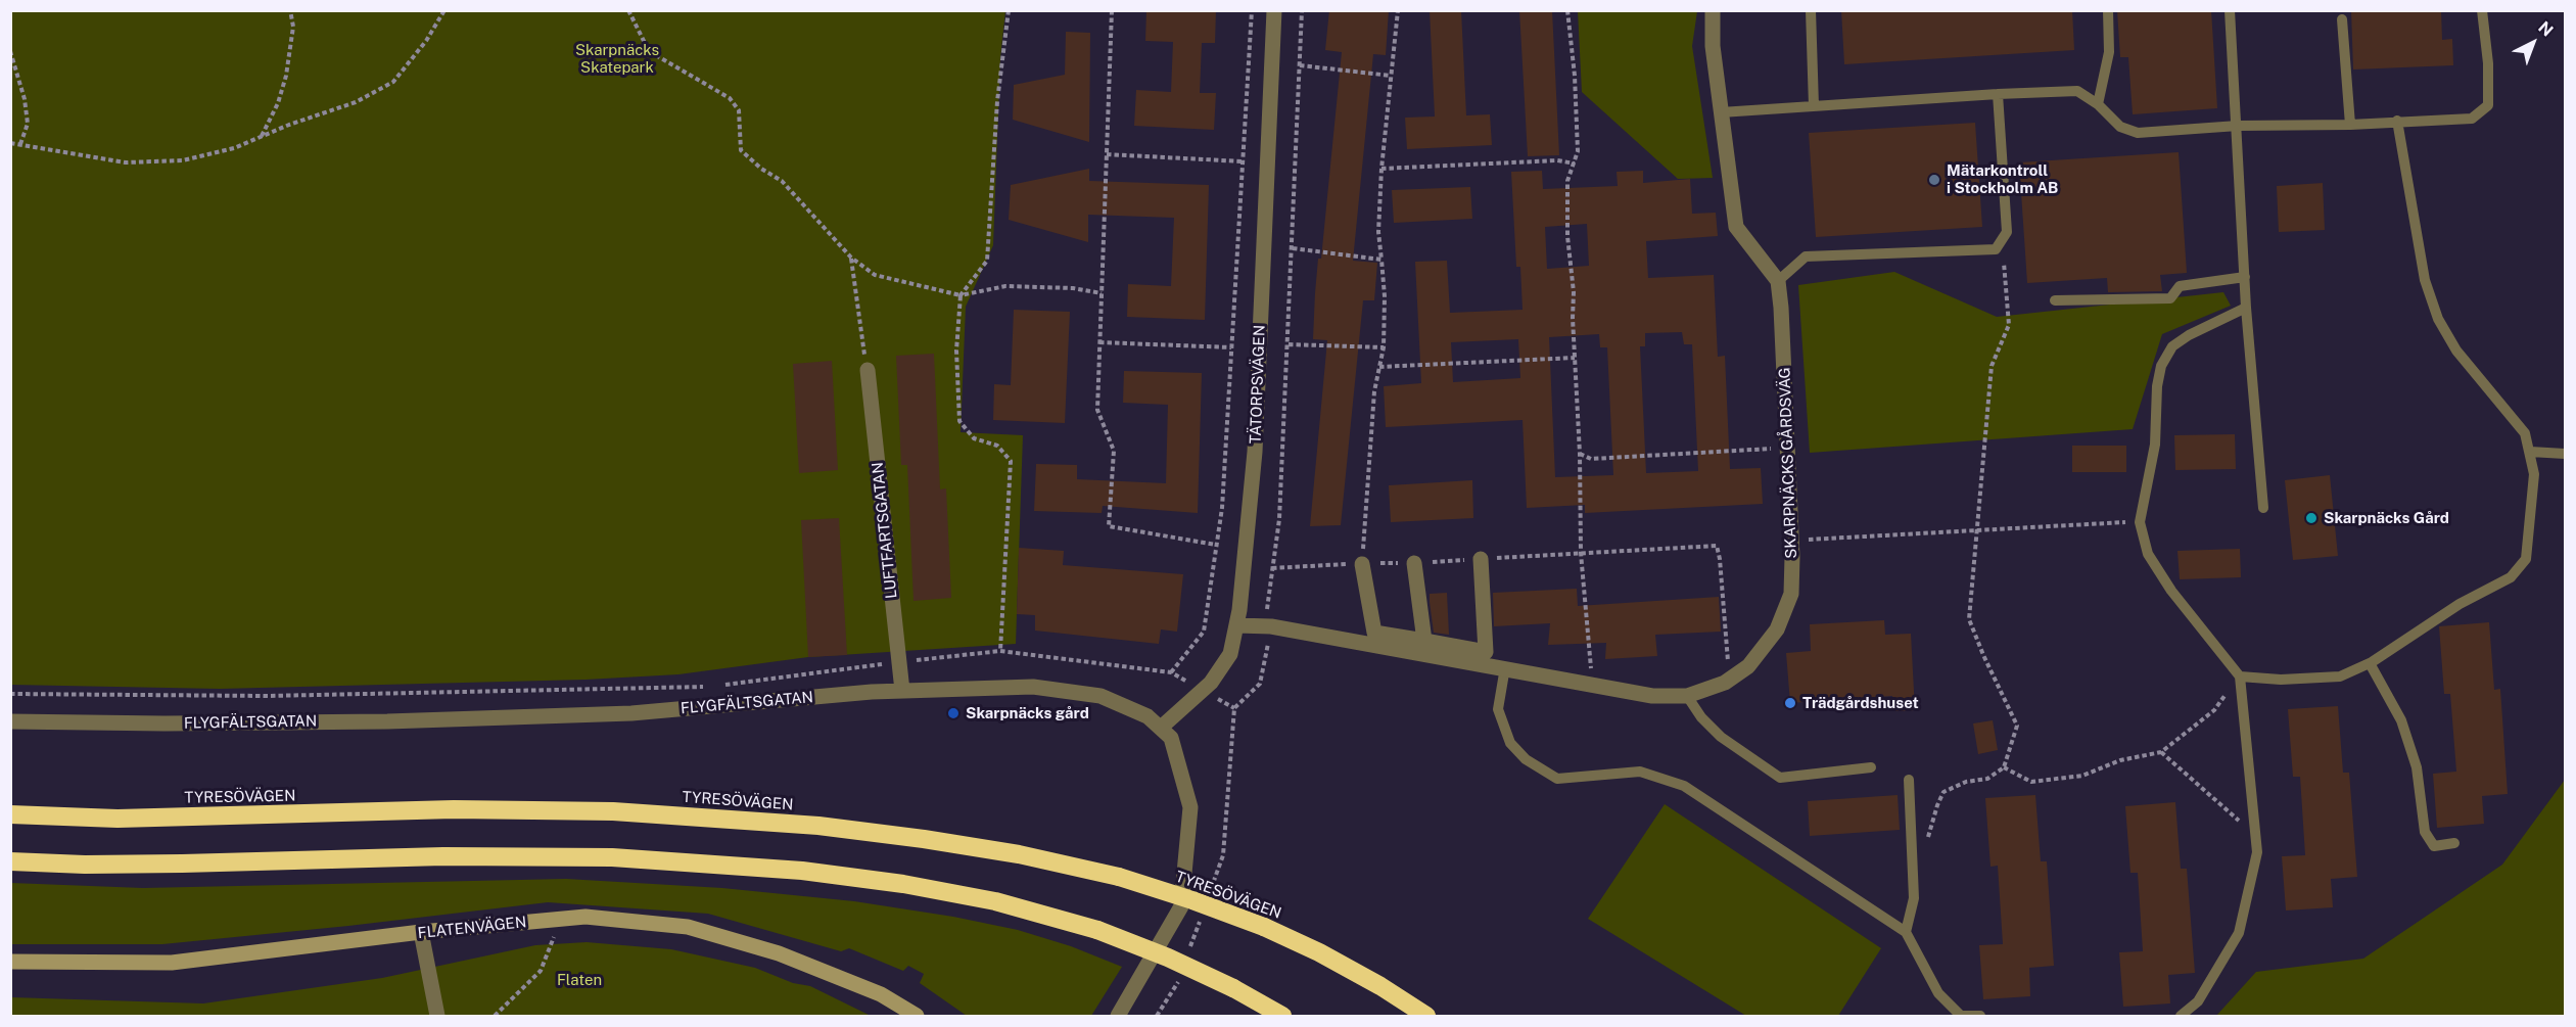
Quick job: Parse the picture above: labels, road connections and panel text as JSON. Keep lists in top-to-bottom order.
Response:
{
  "streets": {
    "highway": ["TYRESÖVÄGEN"],
    "street": [
      "TÄTORPSVÄGEN",
      "SKARPNÄCKS GÅRDSVÄG",
      "LUFTFARTSGATAN",
      "FLYGFÄLTSGATAN",
      "FLATENVÄGEN"
    ]
  },
  "crossings": [
    ["TÄTORPSVÄGEN", "SKARPNÄCKS GÅRDSVÄG"],
    ["TÄTORPSVÄGEN", "FLYGFÄLTSGATAN"],
    ["LUFTFARTSGATAN", "FLYGFÄLTSGATAN"]
  ],
  "parks": ["Skarpnäcks Skatepark", "Flaten"],
  "places": [
    "Mätarkontroll i Stockholm AB",
    "Skarpnäcks Gård",
    "Trädgårdshuset",
    "Skarpnäcks gård"
  ],
  "north": "top right"
}
